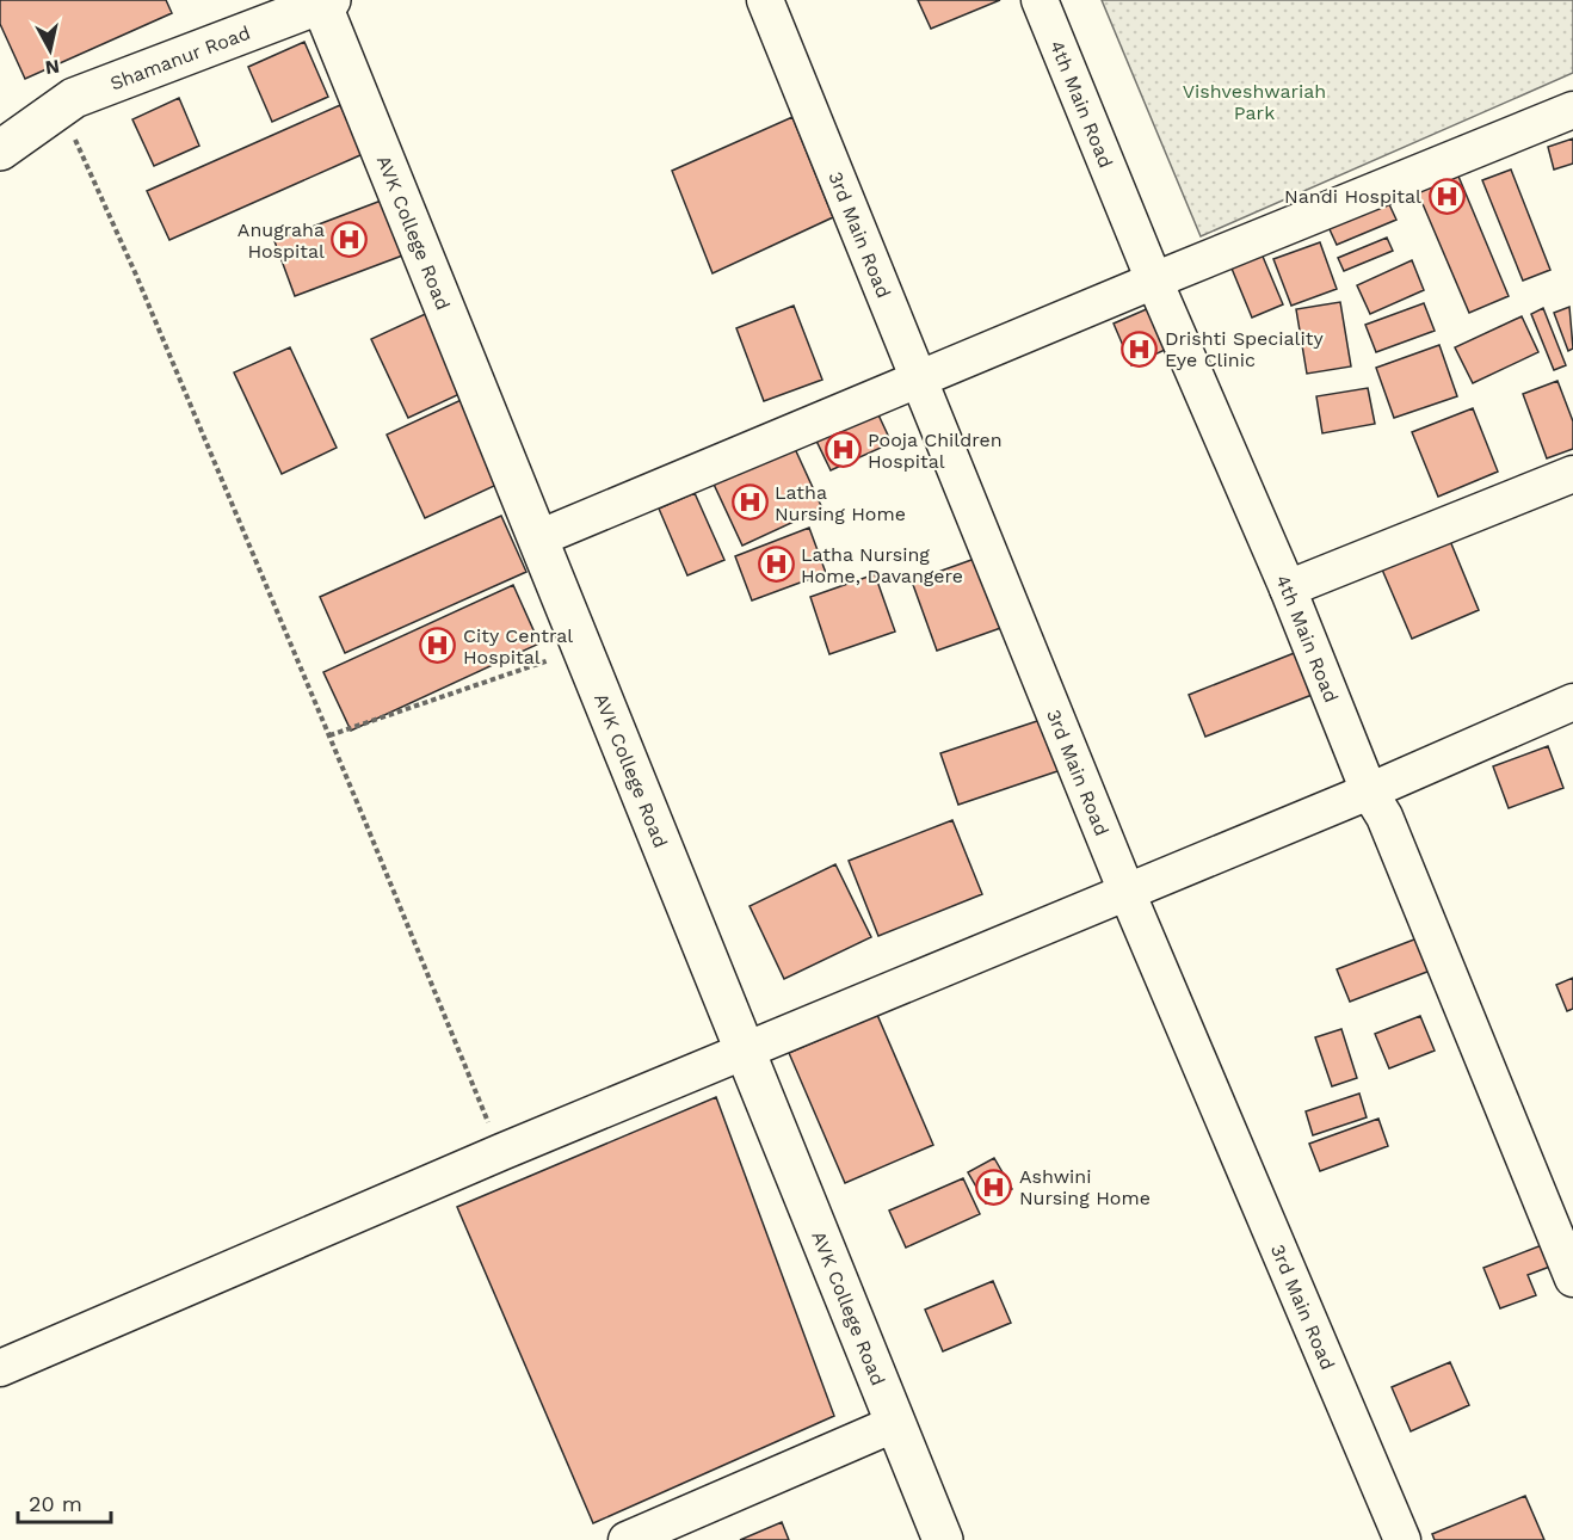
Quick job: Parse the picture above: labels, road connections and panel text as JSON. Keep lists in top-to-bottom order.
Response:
{
  "streets": {
    "main road": ["Shamanur Road", "AVK College Road"],
    "street": ["4th Main Road", "3rd Main Road"]
  },
  "crossings": [
    ["Shamanur Road", "AVK College Road"]
  ],
  "parks": ["Vishveshwariah Park"],
  "places": {
    "hospital": [
      "Nandi Hospital",
      "Anugraha Hospital",
      "Drishti Speciality Eye Clinic",
      "Pooja Children Hospital",
      "Latha Nursing Home",
      "Latha Nursing Home, Davangere",
      "City Central Hospital",
      "Ashwini Nursing Home"
    ]
  },
  "scale_bar": "20 m",
  "north": "bottom"
}
